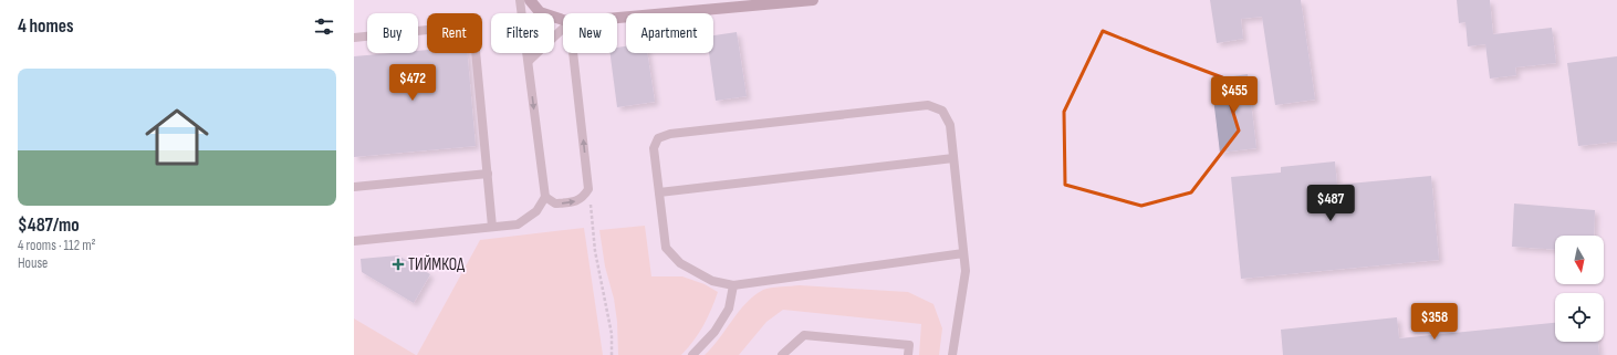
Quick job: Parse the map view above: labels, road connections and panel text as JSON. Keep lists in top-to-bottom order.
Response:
{
  "places": {
    "health": ["ТИЙМКОД"]
  },
  "north": "bottom",
  "page": {
    "heading": "4 homes",
    "chip": [
      "Buy",
      "Rent",
      "Filters",
      "New",
      "Apartment"
    ],
    "list": [
      {
        "name": "$487/mo",
        "note": "4 rooms · 112 m² · House"
      }
    ],
    "price": [
      "$472",
      "$455",
      "$487",
      "$358"
    ]
  }
}
